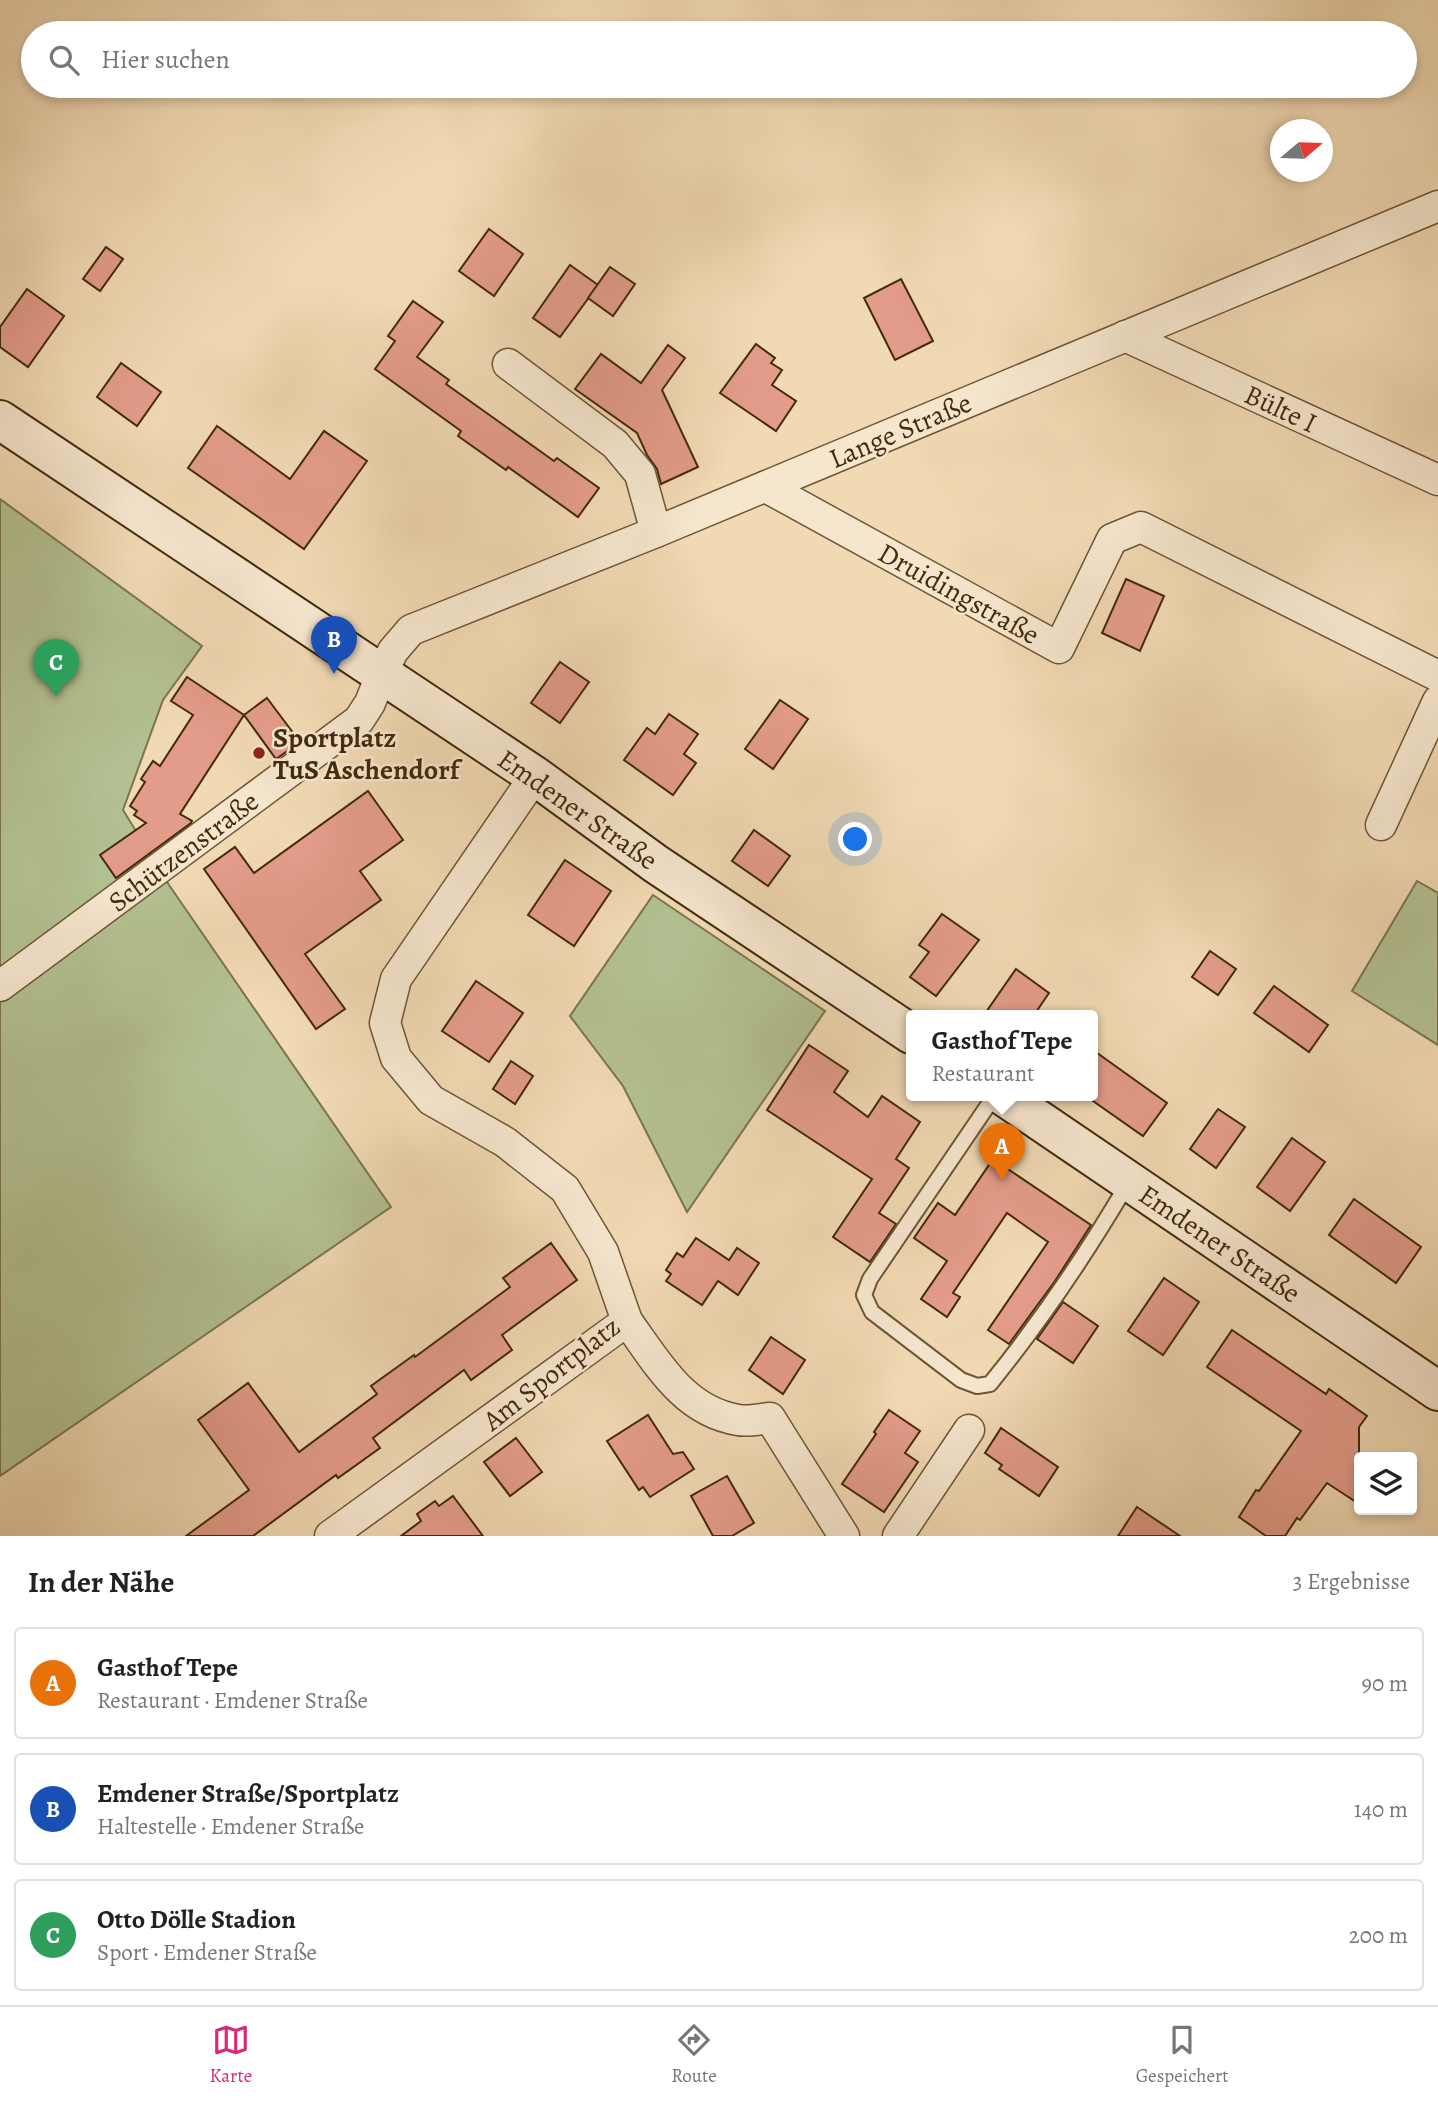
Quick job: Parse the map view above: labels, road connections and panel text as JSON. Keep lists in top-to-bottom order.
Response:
{
  "streets": {
    "street": [
      "Bülte I",
      "Lange Straße",
      "Druidingstraße",
      "Emdener Straße",
      "Schützenstraße",
      "Am Sportplatz"
    ]
  },
  "crossings": [
    ["Bülte I", "Lange Straße"],
    ["Lange Straße", "Druidingstraße"],
    ["Lange Straße", "Emdener Straße"],
    ["Lange Straße", "Schützenstraße"],
    ["Emdener Straße", "Schützenstraße"],
    ["Emdener Straße", "Am Sportplatz"]
  ],
  "places": ["Sportplatz TuS Aschendorf"],
  "north": "right",
  "page": {
    "search": "Hier suchen",
    "pins": ["B", "C", "A"],
    "popup": ["Gasthof Tepe", "Restaurant"],
    "heading": ["In der Nähe", "3 Ergebnisse"],
    "list": [
      {
        "mark": "A",
        "name": "Gasthof Tepe",
        "note": "Restaurant · Emdener Straße",
        "value": "90 m"
      },
      {
        "mark": "B",
        "name": "Emdener Straße/Sportplatz",
        "note": "Haltestelle · Emdener Straße",
        "value": "140 m"
      },
      {
        "mark": "C",
        "name": "Otto Dölle Stadion",
        "note": "Sport · Emdener Straße",
        "value": "200 m"
      }
    ],
    "nav": ["Karte", "Route", "Gespeichert"]
  }
}
